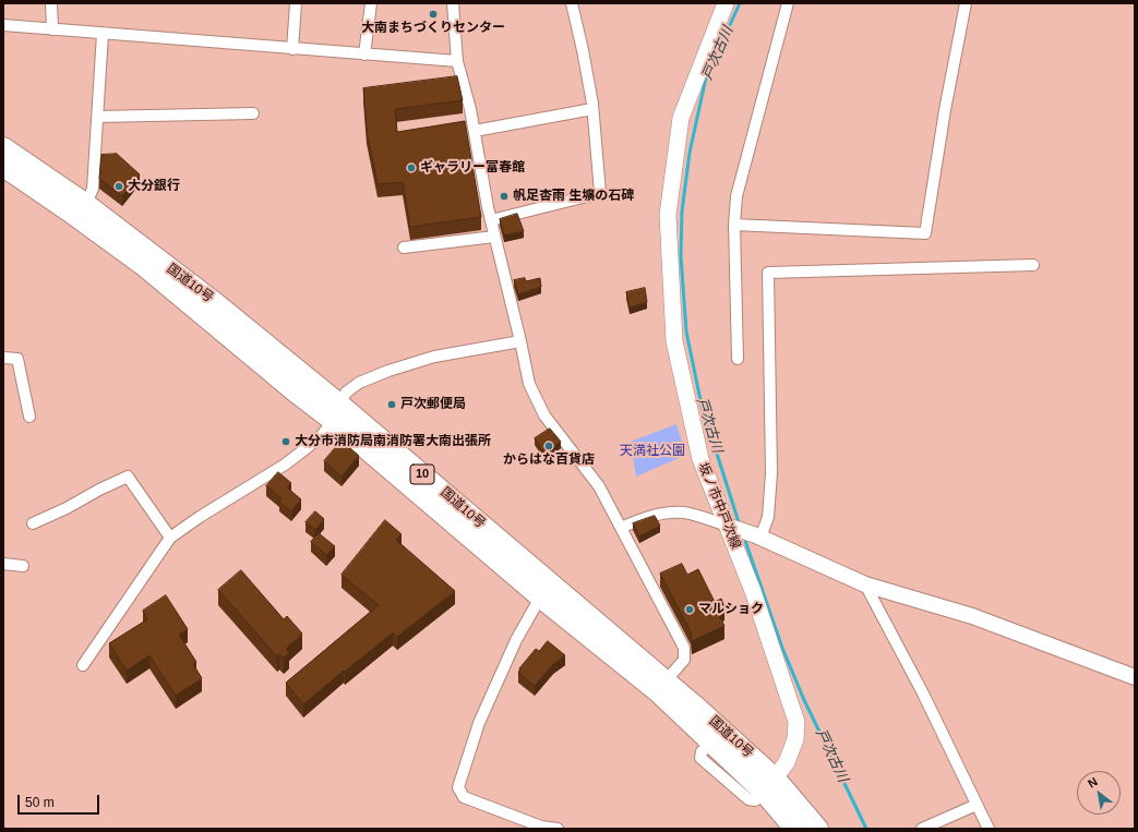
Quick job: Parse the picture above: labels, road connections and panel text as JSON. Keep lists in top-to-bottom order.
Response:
{
  "streets": {
    "highway": ["国道10号", "10"],
    "main road": ["坂ノ市中戸次線"]
  },
  "crossings": [
    ["国道10号", "坂ノ市中戸次線"]
  ],
  "water": ["戸次古川"],
  "parks": ["天満社公園"],
  "places": [
    "大南まちづくりセンター",
    "ギャラリー富春館",
    "大分銀行",
    "帆足杏雨 生壙の石碑",
    "戸次郵便局",
    "大分市消防局南消防署大南出張所",
    "からはな百貨店",
    "マルショク"
  ],
  "scale_bar": "50 m",
  "north": "top left"
}
